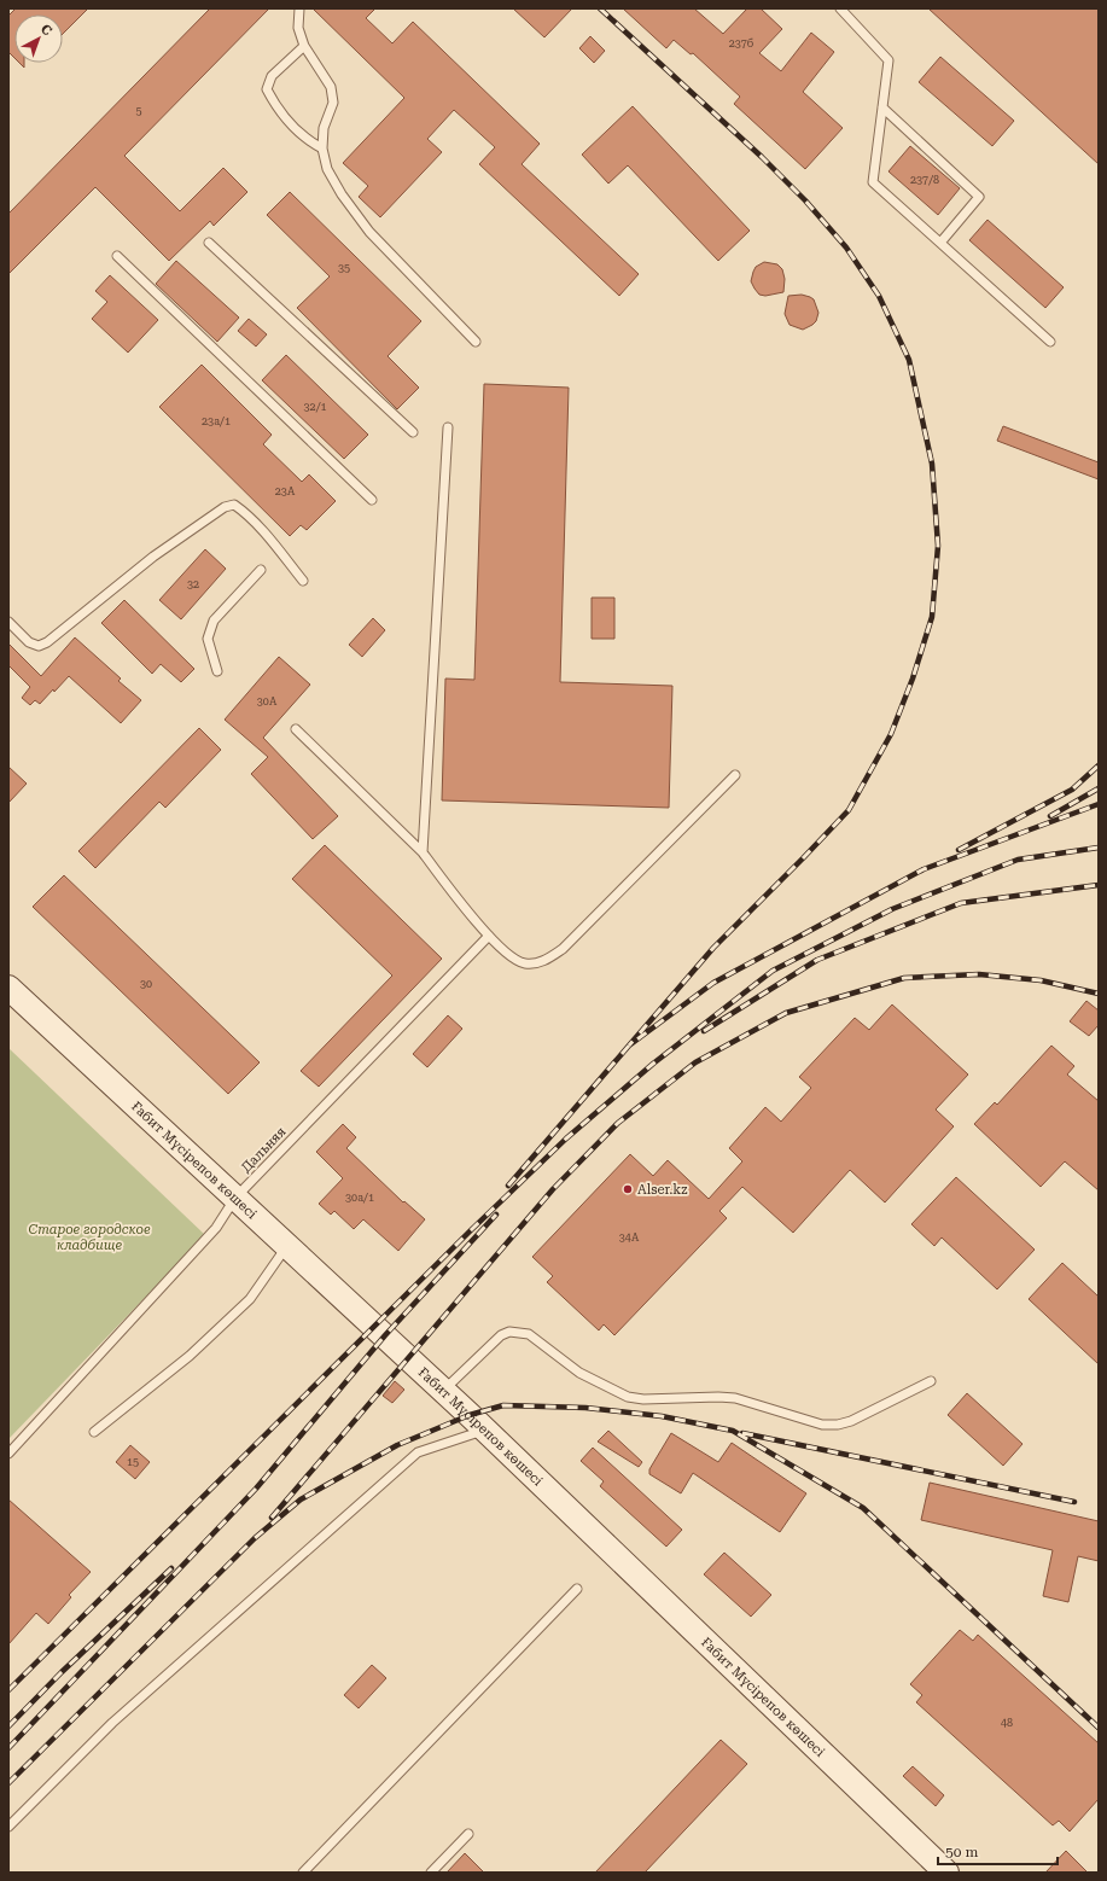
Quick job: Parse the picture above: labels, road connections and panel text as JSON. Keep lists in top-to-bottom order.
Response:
{
  "streets": {
    "main road": ["Ғабит Мүсірепов көшесі"],
    "lane": ["Дальняя"]
  },
  "crossings": [
    ["Дальняя", "Ғабит Мүсірепов көшесі"]
  ],
  "parks": ["Старое городское кладбище"],
  "places": ["Alser.kz"],
  "house_numbers": [
    "237б",
    "5",
    "237/8",
    "35",
    "32/1",
    "23а/1",
    "23А",
    "32",
    "30А",
    "30",
    "30а/1",
    "34А",
    "15",
    "48"
  ],
  "scale_bar": "50 m",
  "north": "top right"
}
